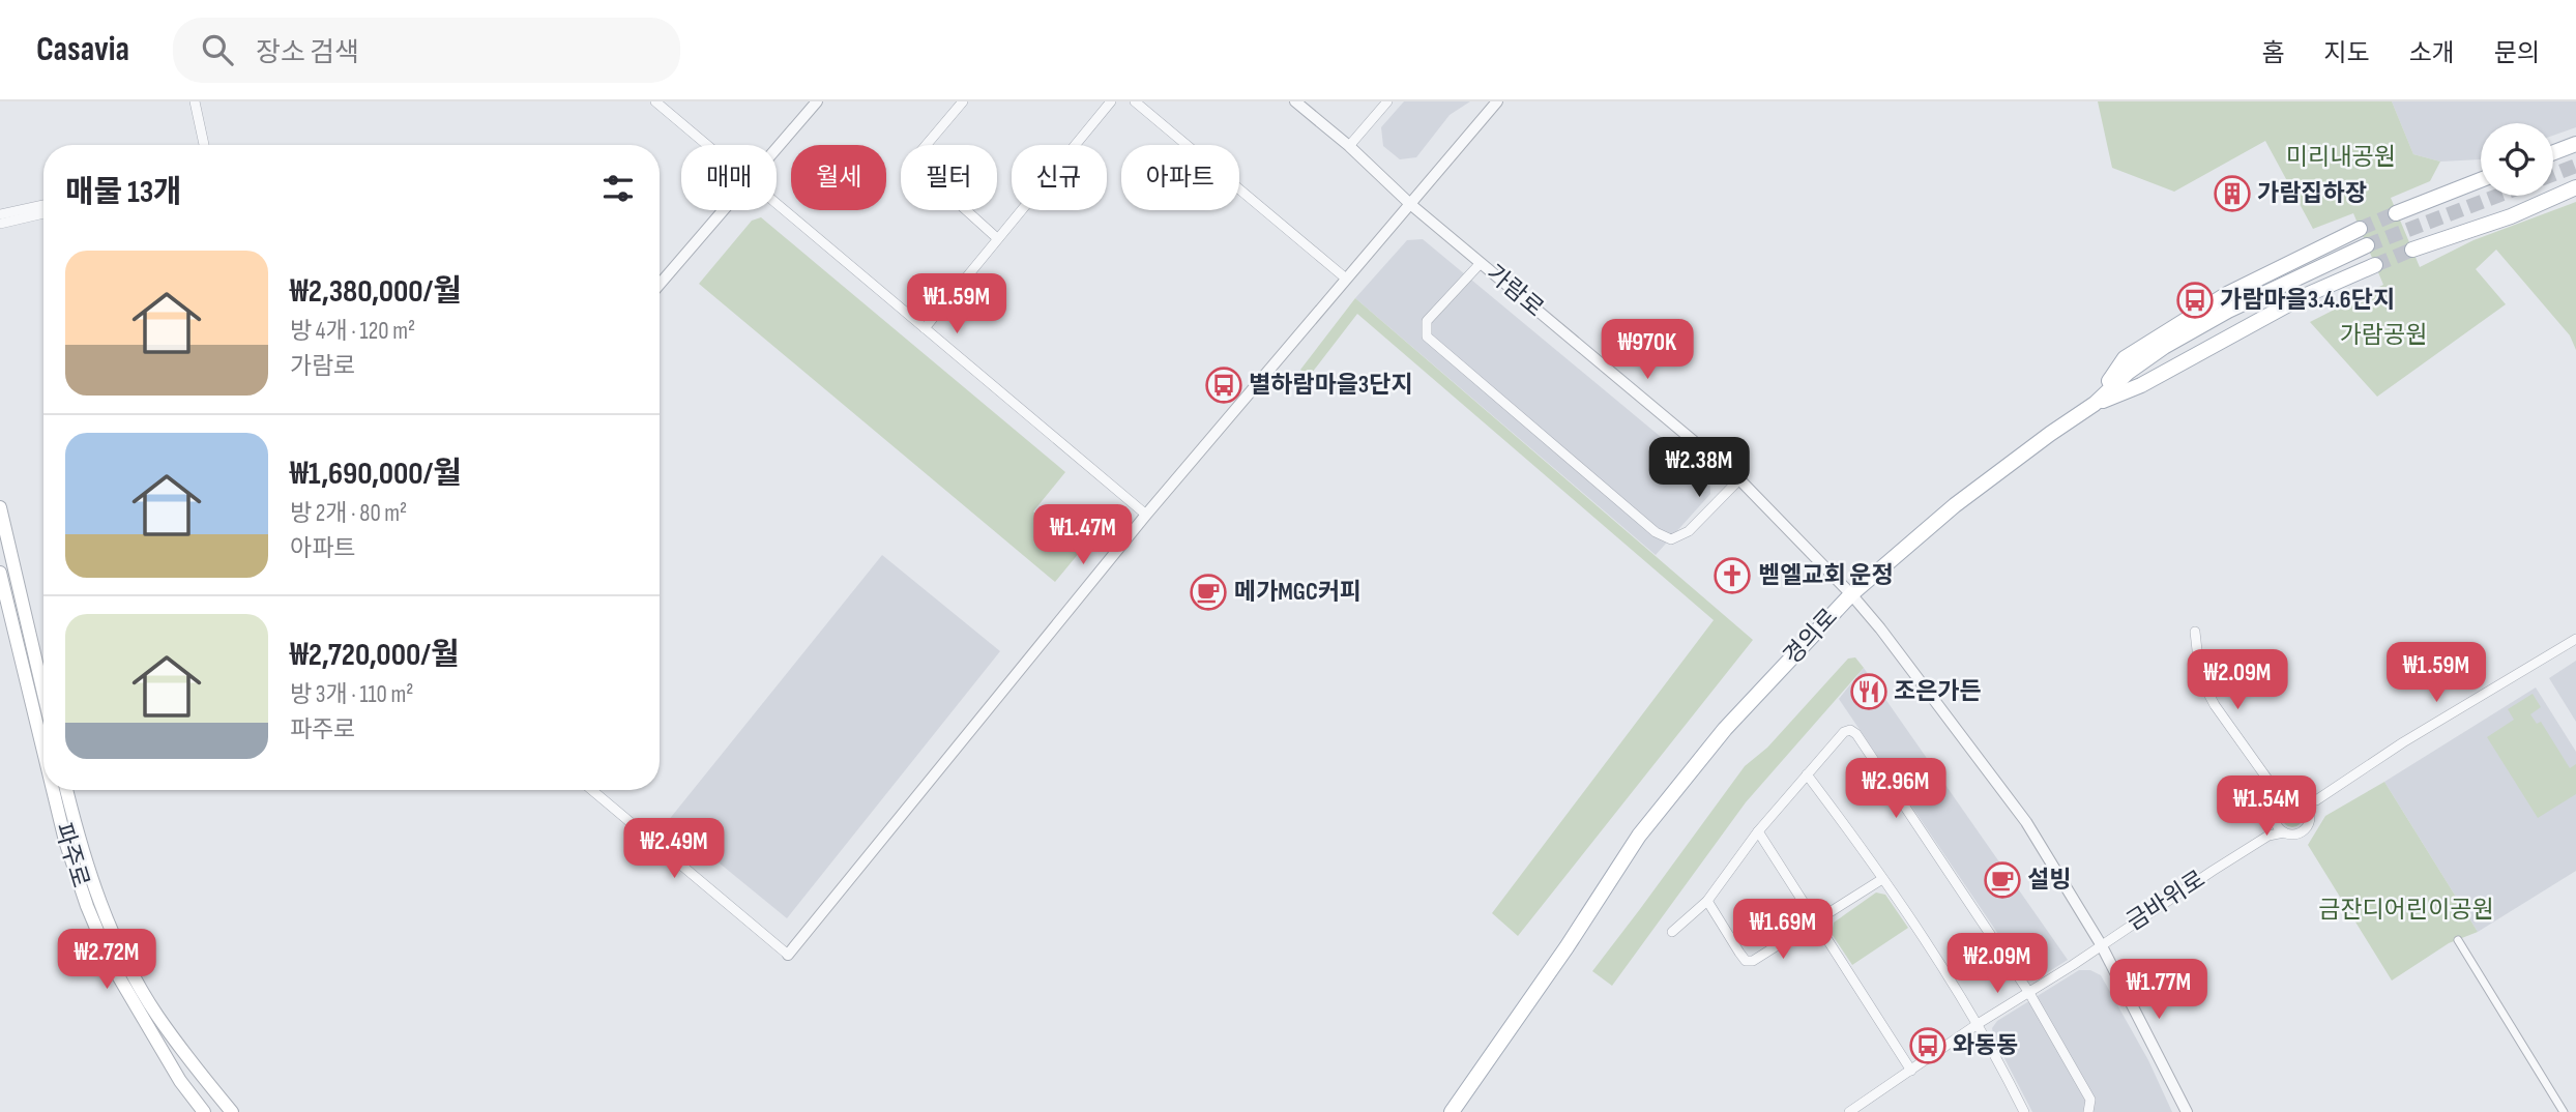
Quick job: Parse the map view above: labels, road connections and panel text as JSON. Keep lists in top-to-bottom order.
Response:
{
  "streets": {
    "main road": ["경의로", "파주로"],
    "street": ["가람로", "금바위로"]
  },
  "crossings": [
    ["가람로", "경의로"],
    ["가람로", "금바위로"]
  ],
  "parks": ["미리내공원", "가람공원", "금잔디어린이공원"],
  "places": {
    "building": ["가람집하장"],
    "bus stop": ["가람마을3.4.6단지", "별하람마을3단지", "와동동"],
    "church": ["벧엘교회 운정"],
    "cafe": ["메가MGC커피", "설빙"],
    "restaurant": ["조은가든"]
  },
  "page": {
    "header": "Casavia",
    "search": "장소 검색",
    "nav": [
      "홈",
      "지도",
      "소개",
      "문의"
    ],
    "chip": [
      "매매",
      "월세",
      "필터",
      "신규",
      "아파트"
    ],
    "heading": "매물 13개",
    "list": [
      {
        "name": "₩2,380,000/월",
        "note": "방 4개 · 120 m² · 가람로"
      },
      {
        "name": "₩1,690,000/월",
        "note": "방 2개 · 80 m² · 아파트"
      },
      {
        "name": "₩2,720,000/월",
        "note": "방 3개 · 110 m² · 파주로"
      }
    ],
    "price": [
      "₩1.59M",
      "₩970K",
      "₩2.38M",
      "₩1.47M",
      "₩1.59M",
      "₩2.09M",
      "₩2.96M",
      "₩1.54M",
      "₩2.49M",
      "₩1.69M",
      "₩2.72M",
      "₩2.09M",
      "₩1.77M"
    ]
  }
}
